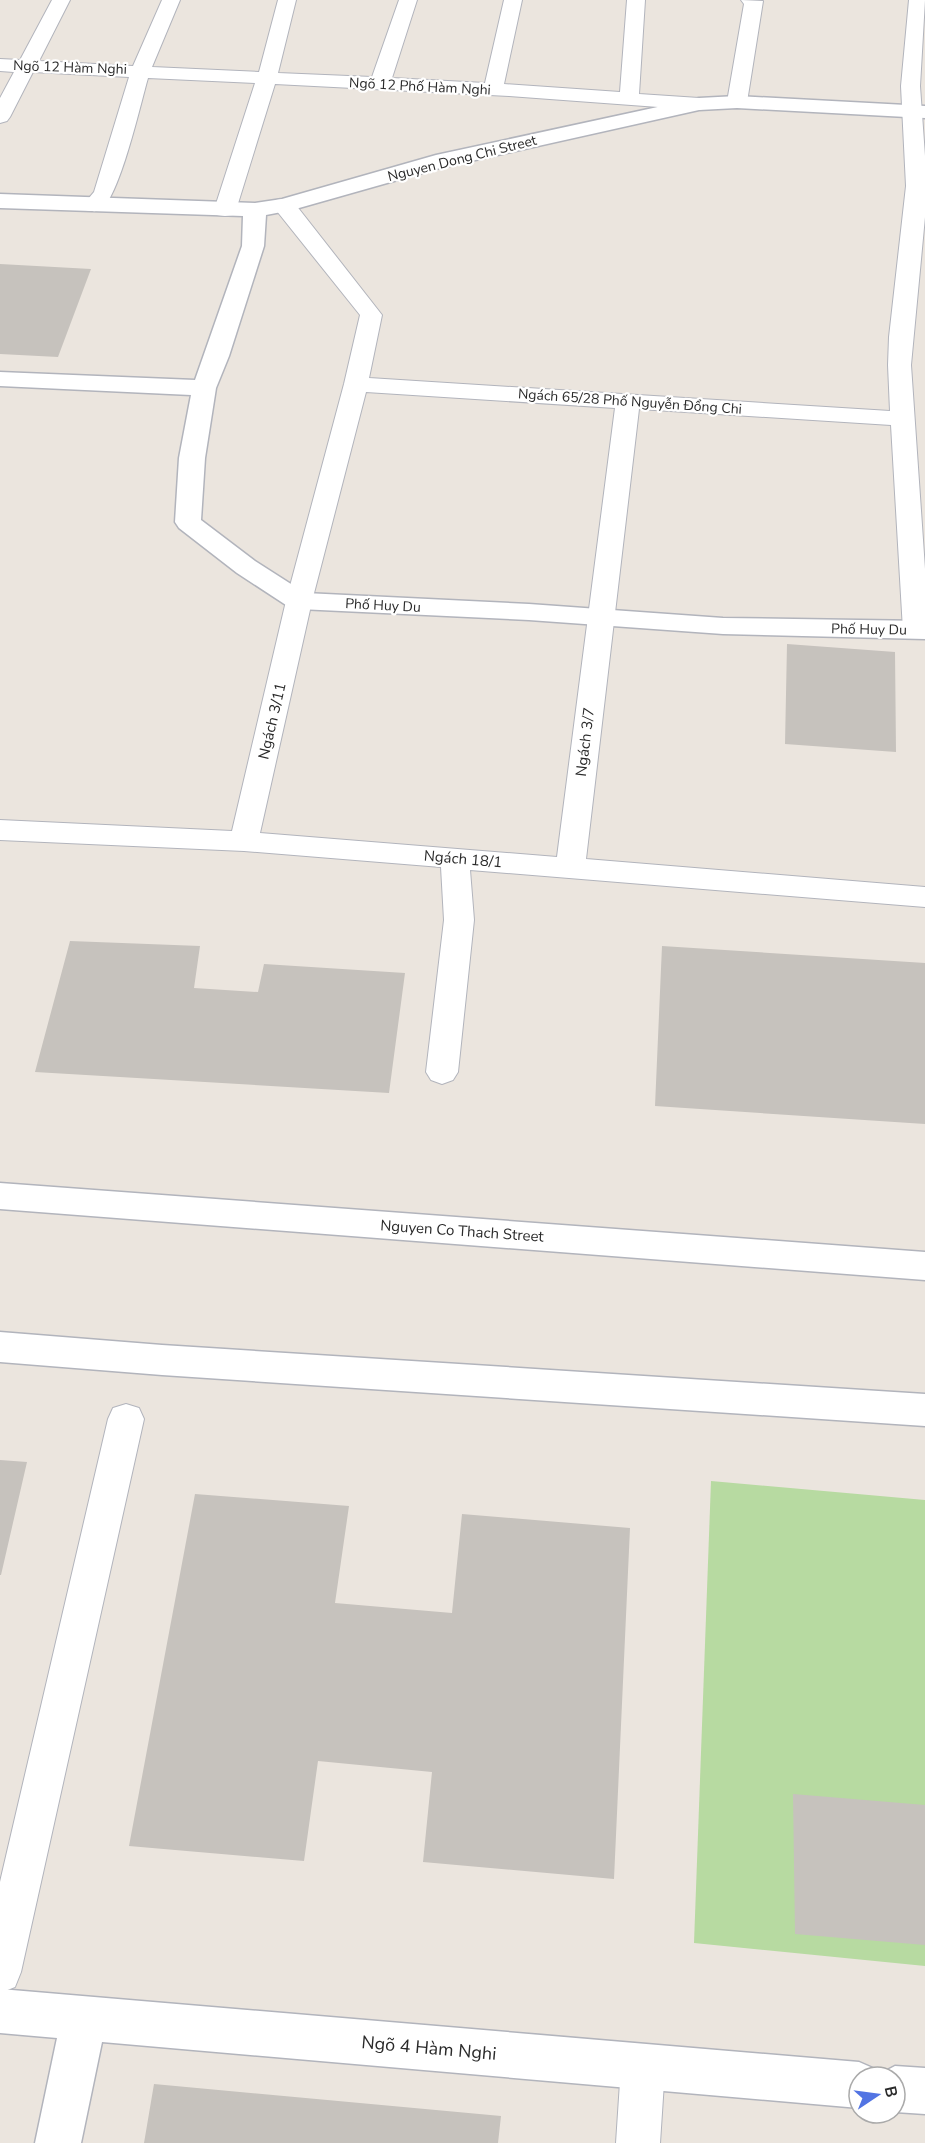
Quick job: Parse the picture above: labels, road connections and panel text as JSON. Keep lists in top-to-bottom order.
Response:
{
  "streets": {
    "street": [
      "Nguyen Dong Chi Street",
      "Phố Huy Du",
      "Nguyen Co Thach Street",
      "Ngõ 4 Hàm Nghi"
    ],
    "lane": [
      "Ngõ 12 Hàm Nghi",
      "Ngõ 12 Phố Hàm Nghi",
      "Ngách 65/28 Phố Nguyễn Đổng Chi",
      "Ngách 3/11",
      "Ngách 3/7",
      "Ngách 18/1"
    ]
  },
  "crossings": [
    ["Ngõ 12 Hàm Nghi", "Ngõ 12 Phố Hàm Nghi"],
    ["Ngõ 12 Phố Hàm Nghi", "Nguyen Dong Chi Street"],
    ["Nguyen Dong Chi Street", "Ngách 3/11"],
    ["Ngách 65/28 Phố Nguyễn Đổng Chi", "Ngách 3/11"],
    ["Ngách 65/28 Phố Nguyễn Đổng Chi", "Ngách 3/7"],
    ["Phố Huy Du", "Ngách 3/11"],
    ["Phố Huy Du", "Ngách 3/7"],
    ["Ngách 3/11", "Ngách 18/1"],
    ["Ngách 3/7", "Ngách 18/1"]
  ],
  "north": "right"
}
